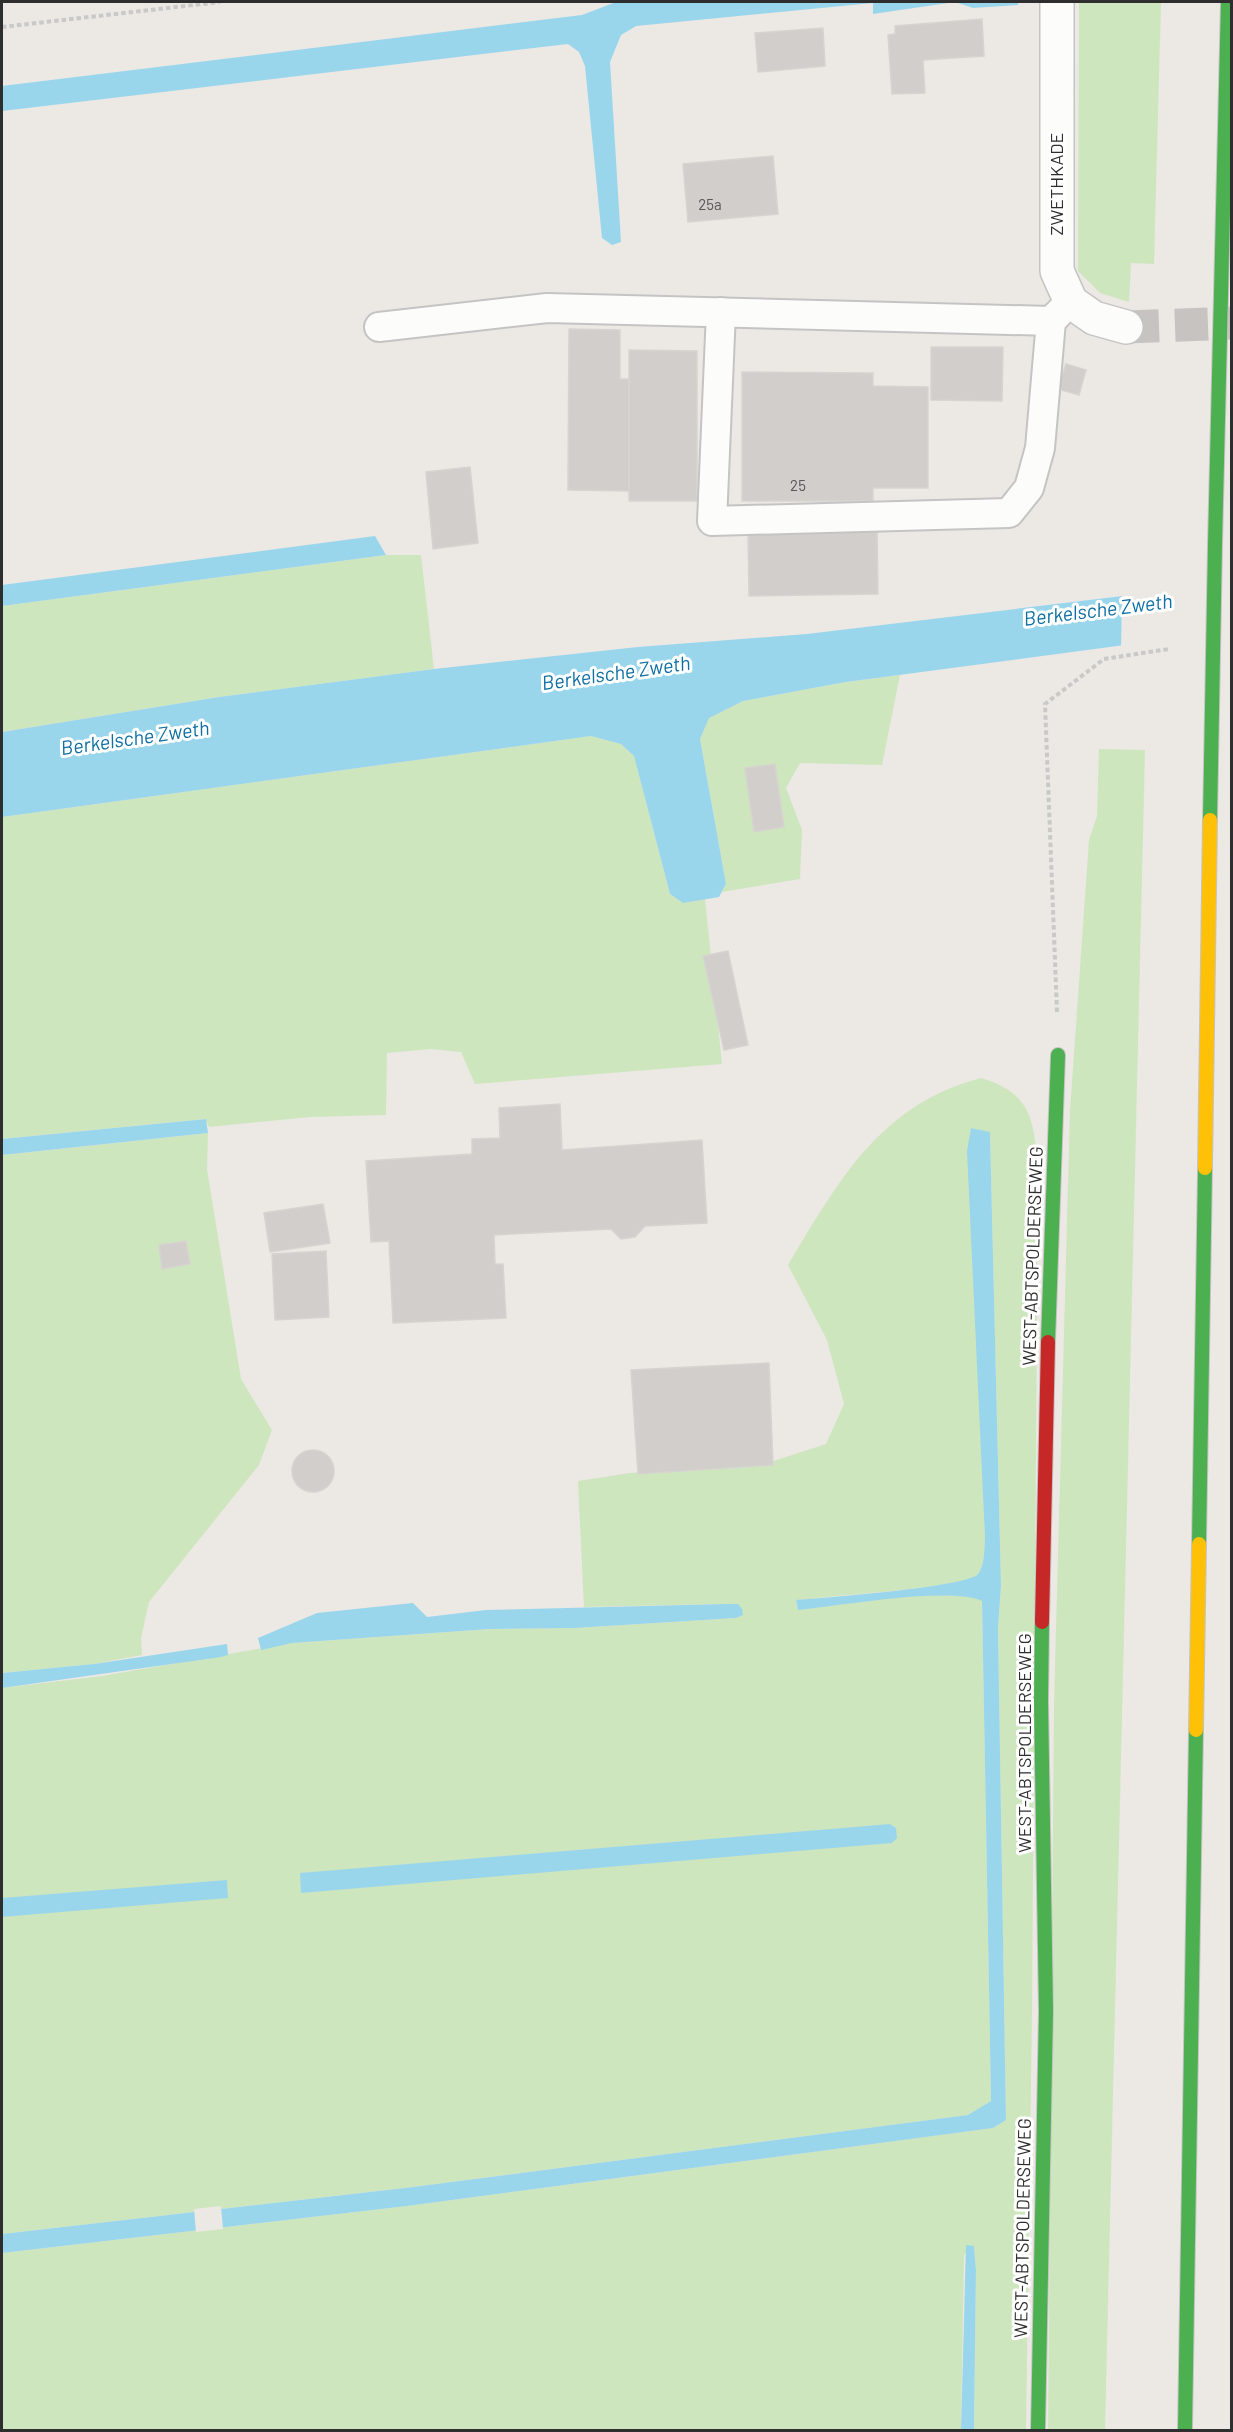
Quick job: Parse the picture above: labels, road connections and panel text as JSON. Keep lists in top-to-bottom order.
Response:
{
  "streets": {
    "main road": ["WEST-ABTSPOLDERSEWEG"],
    "street": ["ZWETHKADE"]
  },
  "water": ["Berkelsche Zweth"],
  "house_numbers": ["25a", "25"]
}
